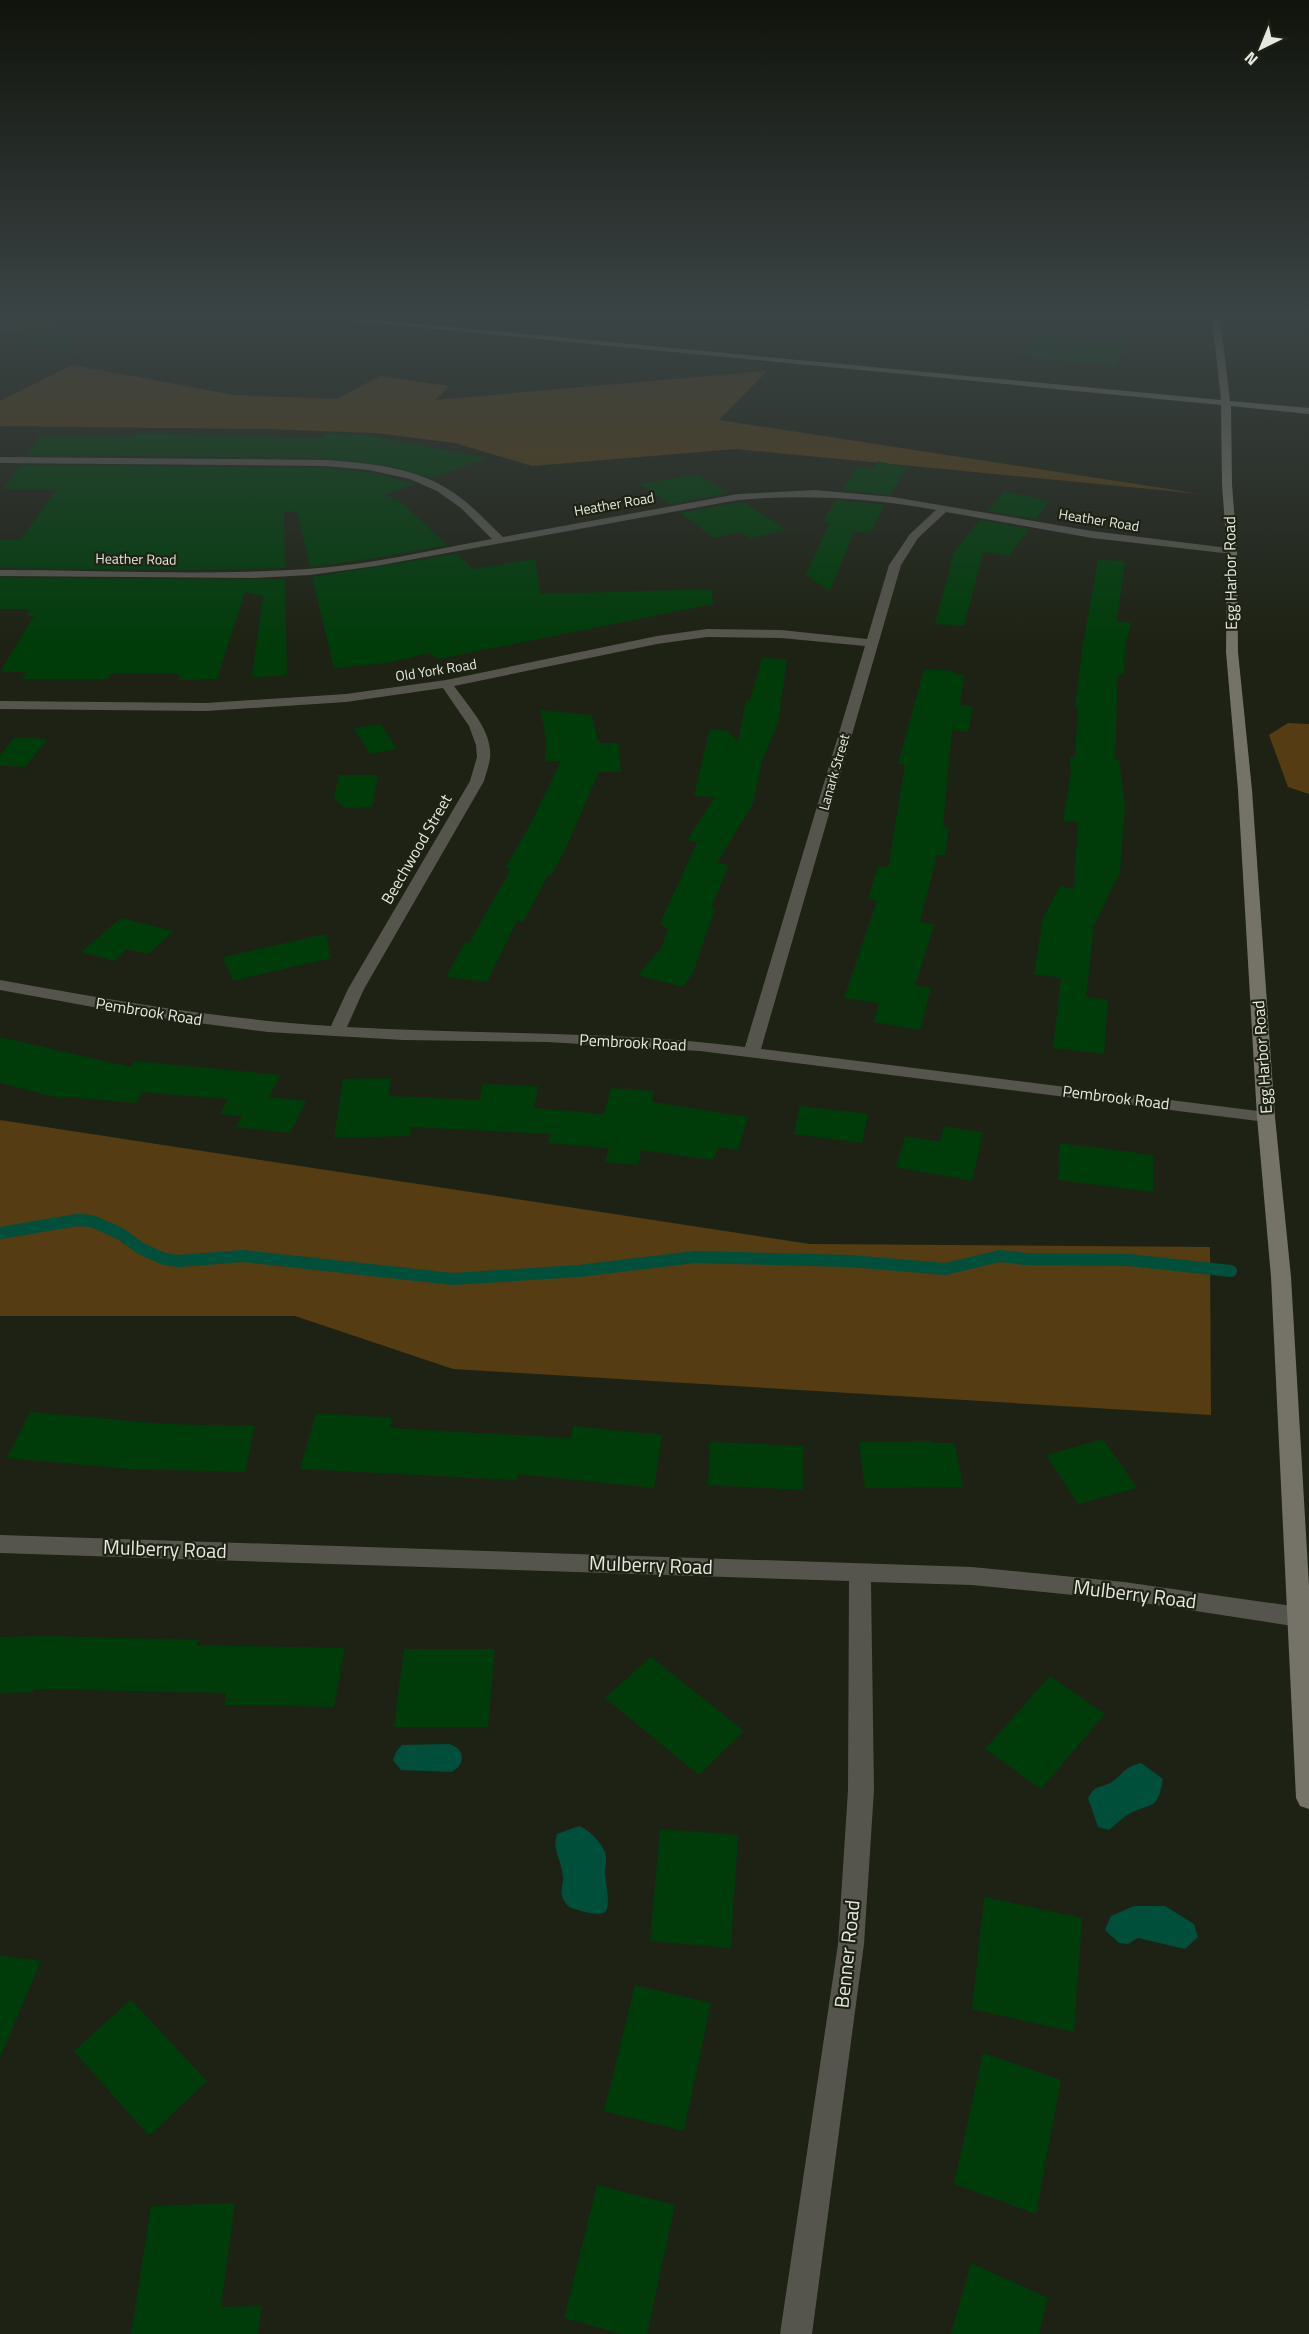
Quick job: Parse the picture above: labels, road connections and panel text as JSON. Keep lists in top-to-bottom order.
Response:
{
  "streets": {
    "main road": ["Egg Harbor Road"],
    "street": [
      "Heather Road",
      "Old York Road",
      "Lanark Street",
      "Beechwood Street",
      "Pembrook Road",
      "Mulberry Road",
      "Benner Road"
    ]
  },
  "crossings": [
    ["Heather Road", "Egg Harbor Road"],
    ["Heather Road", "Lanark Street"],
    ["Egg Harbor Road", "Pembrook Road"],
    ["Egg Harbor Road", "Mulberry Road"],
    ["Old York Road", "Lanark Street"],
    ["Old York Road", "Beechwood Street"],
    ["Lanark Street", "Pembrook Road"],
    ["Beechwood Street", "Pembrook Road"],
    ["Mulberry Road", "Benner Road"]
  ],
  "north": "bottom left"
}
